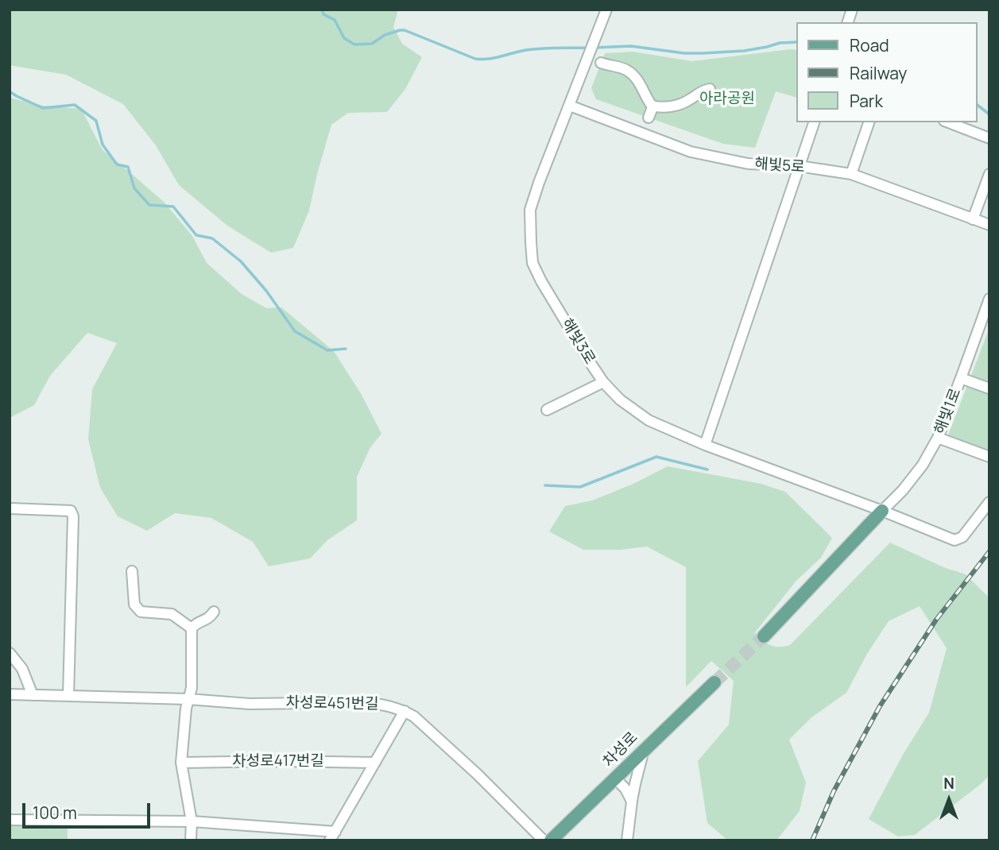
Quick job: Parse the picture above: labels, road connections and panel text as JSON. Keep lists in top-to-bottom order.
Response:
{
  "streets": {
    "main road": ["차성로"],
    "street": [
      "해빛5로",
      "해빛3로",
      "해빛1로",
      "차성로451번길",
      "차성로417번길"
    ]
  },
  "crossings": [
    ["해빛5로", "해빛3로"],
    ["해빛3로", "해빛1로"]
  ],
  "parks": ["아라공원"],
  "legend": ["Road", "Railway", "Park"],
  "scale_bar": "100 m",
  "north": "top"
}
